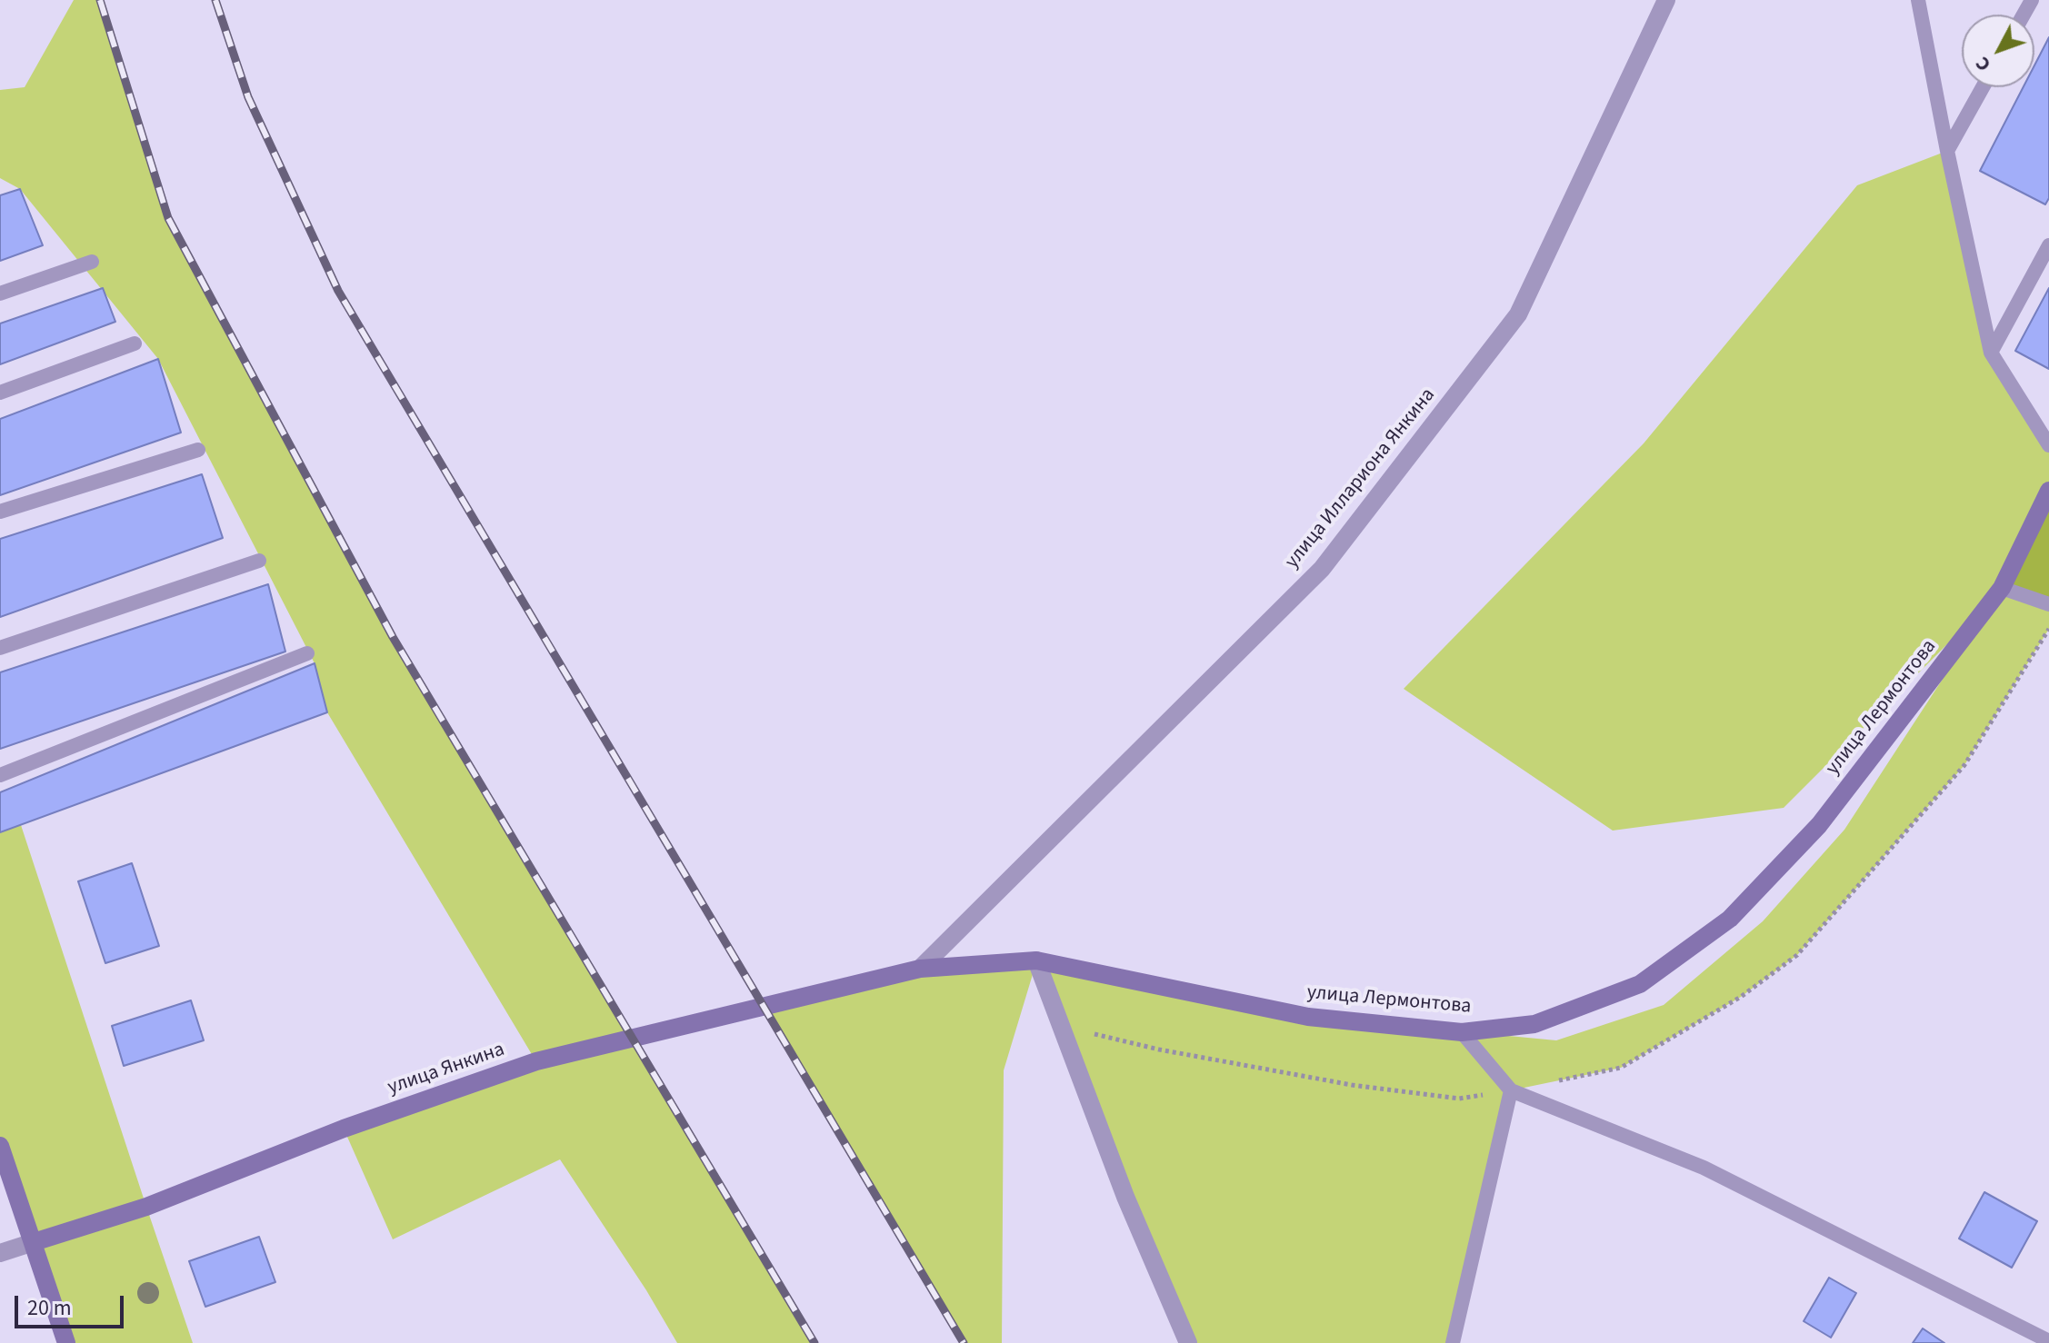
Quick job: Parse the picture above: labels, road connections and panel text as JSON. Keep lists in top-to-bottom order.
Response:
{
  "streets": {
    "street": ["улица Иллариона Янкина", "улица Лермонтова", "улица Янкина"]
  },
  "crossings": [
    ["улица Иллариона Янкина", "улица Лермонтова"],
    ["улица Иллариона Янкина", "улица Янкина"],
    ["улица Лермонтова", "улица Янкина"]
  ],
  "scale_bar": "20 m",
  "north": "bottom left"
}
